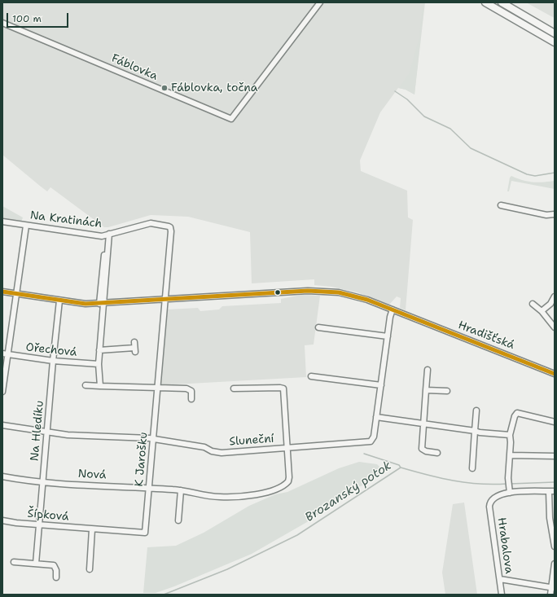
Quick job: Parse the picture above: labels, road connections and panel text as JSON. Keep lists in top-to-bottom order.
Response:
{
  "streets": {
    "street": [
      "Fáblovka",
      "Na Kratinách",
      "Hradišťská",
      "Ořechová",
      "Na Hledíku",
      "Sluneční",
      "K Jarošku",
      "Nová",
      "Šípková",
      "Hrabalova"
    ]
  },
  "crossings": [
    ["Na Kratinách", "Hradišťská"],
    ["Na Kratinách", "K Jarošku"],
    ["Hradišťská", "Na Hledíku"],
    ["Hradišťská", "Sluneční"],
    ["Hradišťská", "K Jarošku"],
    ["Ořechová", "Na Hledíku"],
    ["Na Hledíku", "Sluneční"],
    ["Na Hledíku", "Nová"],
    ["Na Hledíku", "Šípková"],
    ["Sluneční", "K Jarošku"],
    ["Sluneční", "Nová"],
    ["K Jarošku", "Nová"],
    ["K Jarošku", "Šípková"]
  ],
  "water": ["Brozanský potok"],
  "places": ["Fáblovka, točna"],
  "scale_bar": "100 m"
}
